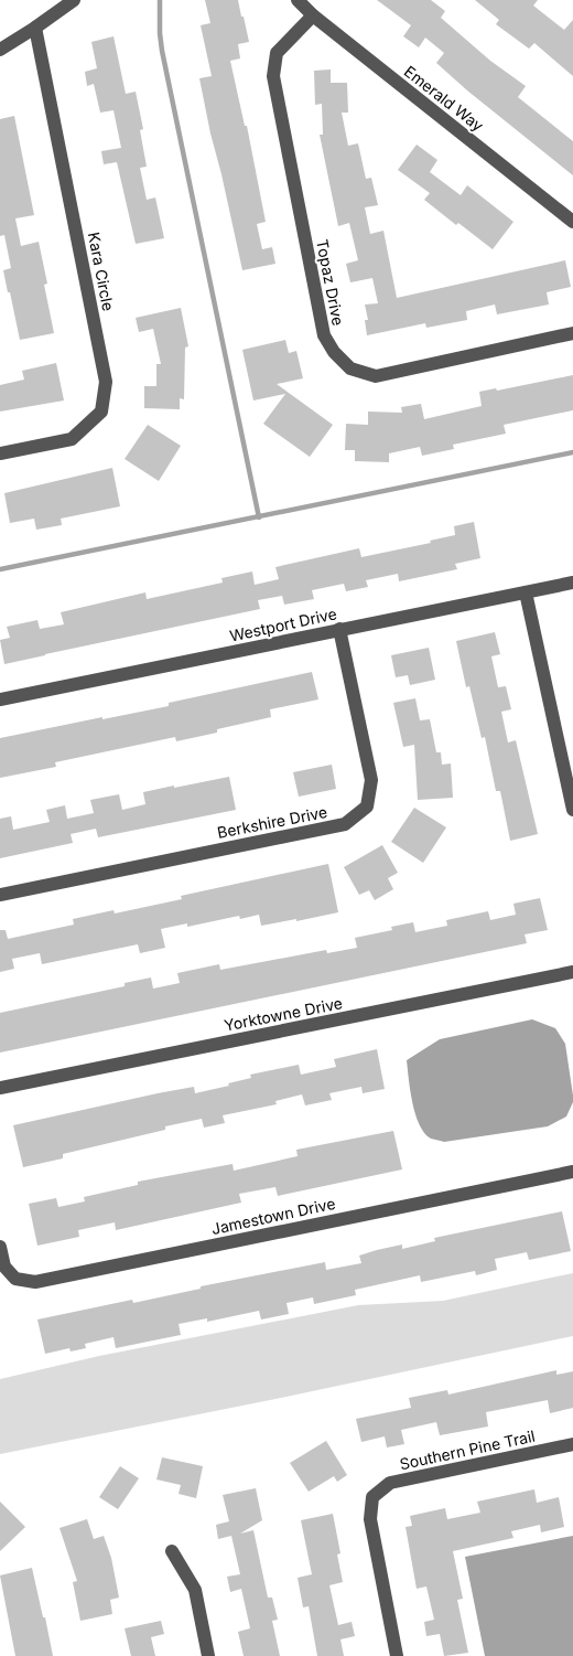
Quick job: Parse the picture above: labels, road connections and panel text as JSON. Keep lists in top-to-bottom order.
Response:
{
  "streets": {
    "street": [
      "Emerald Way",
      "Kara Circle",
      "Topaz Drive",
      "Westport Drive",
      "Berkshire Drive",
      "Yorktowne Drive",
      "Jamestown Drive",
      "Southern Pine Trail"
    ]
  },
  "crossings": [
    ["Emerald Way", "Topaz Drive"],
    ["Westport Drive", "Berkshire Drive"]
  ]
}
